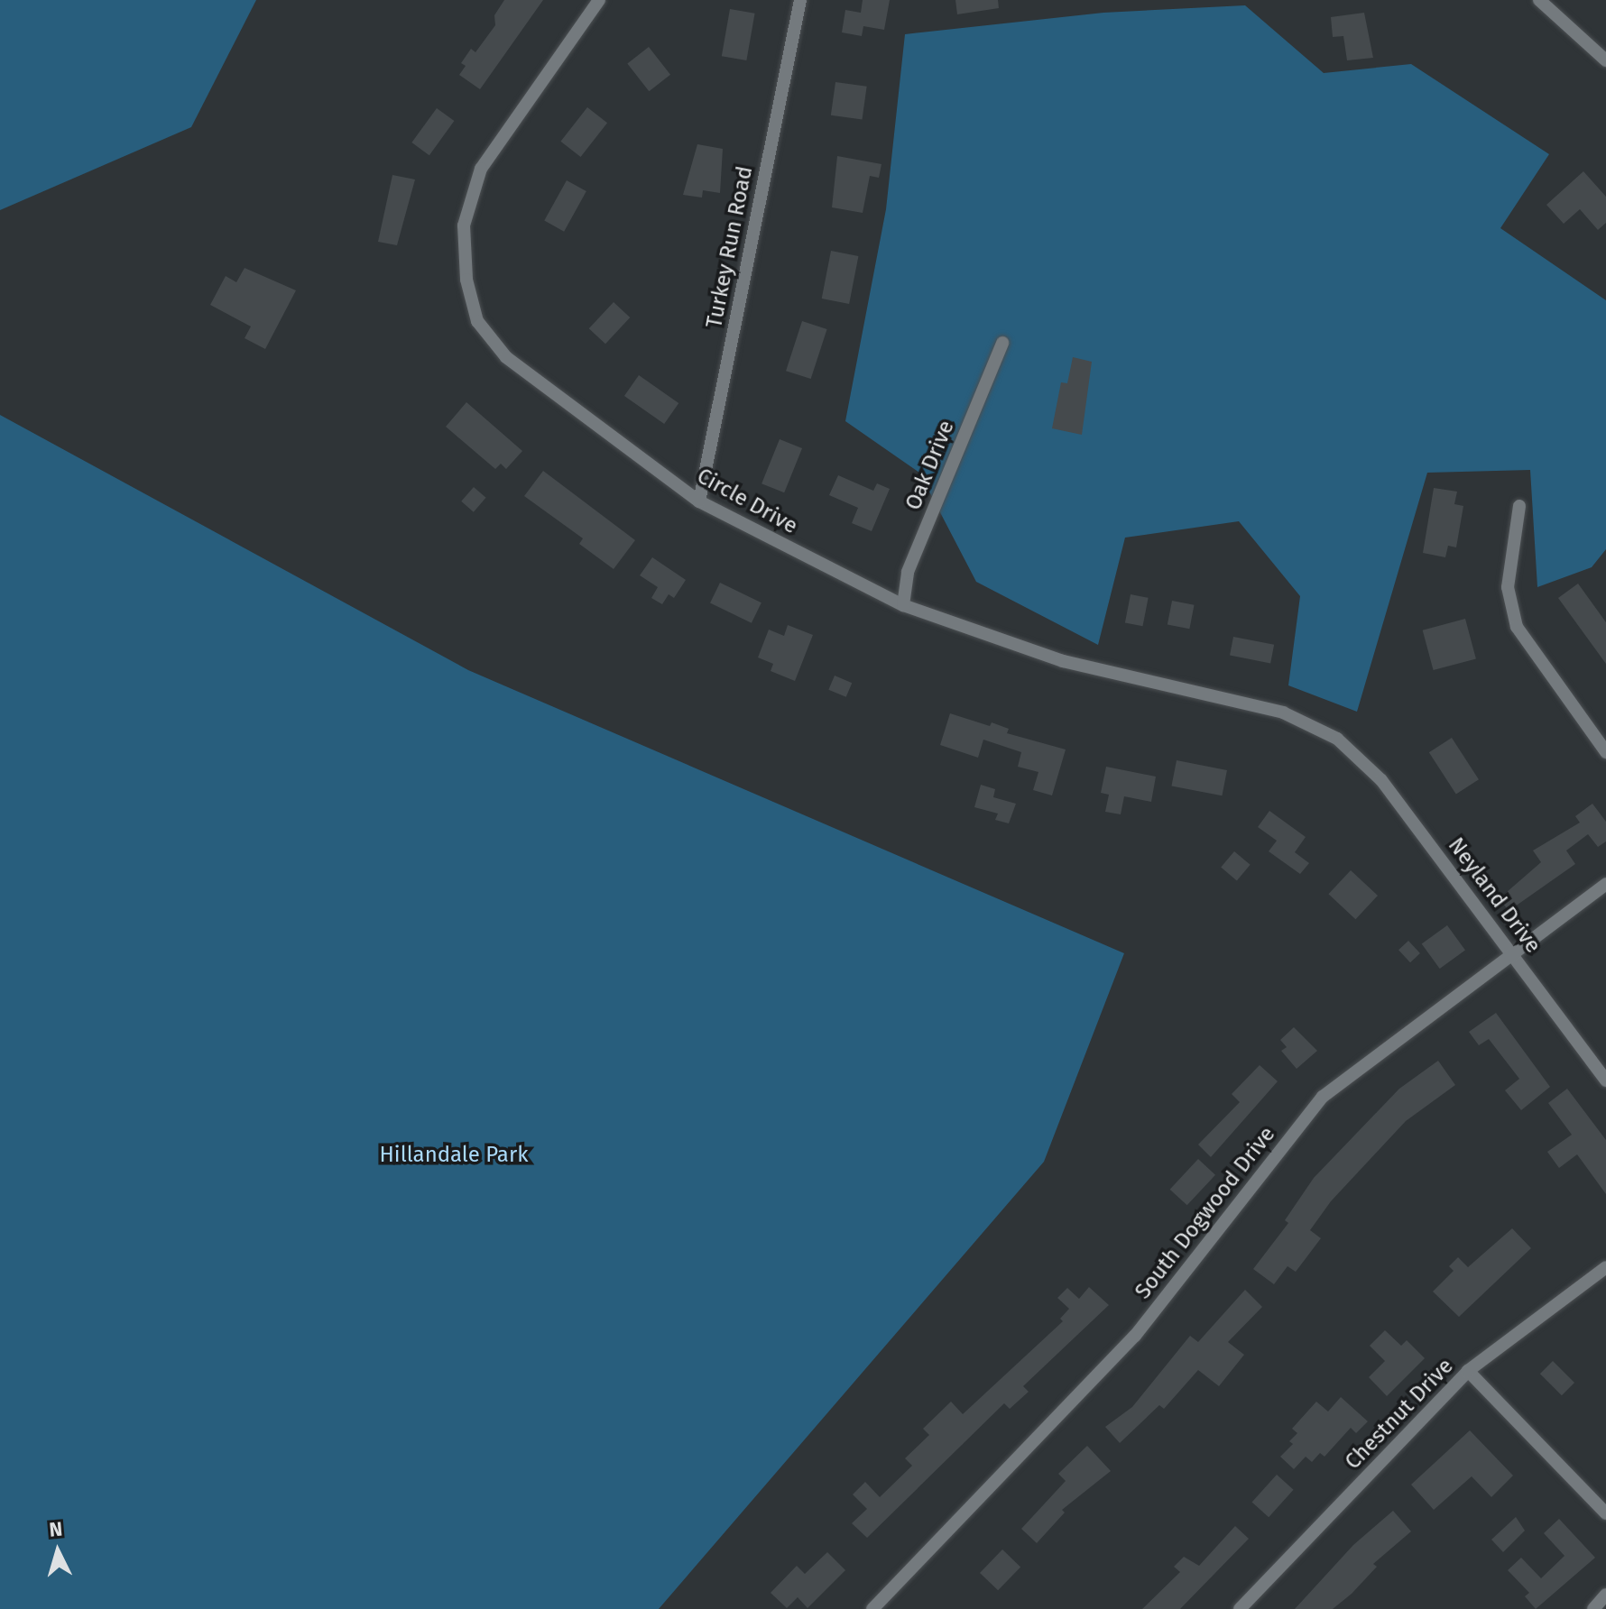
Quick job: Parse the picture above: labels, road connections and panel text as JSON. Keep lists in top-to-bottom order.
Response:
{
  "streets": {
    "street": [
      "Turkey Run Road",
      "Oak Drive",
      "Circle Drive",
      "Neyland Drive",
      "South Dogwood Drive",
      "Chestnut Drive"
    ]
  },
  "crossings": [
    ["Turkey Run Road", "Circle Drive"],
    ["Oak Drive", "Circle Drive"],
    ["Circle Drive", "Neyland Drive"],
    ["Neyland Drive", "South Dogwood Drive"]
  ],
  "parks": ["Hillandale Park"],
  "north": "top"
}
